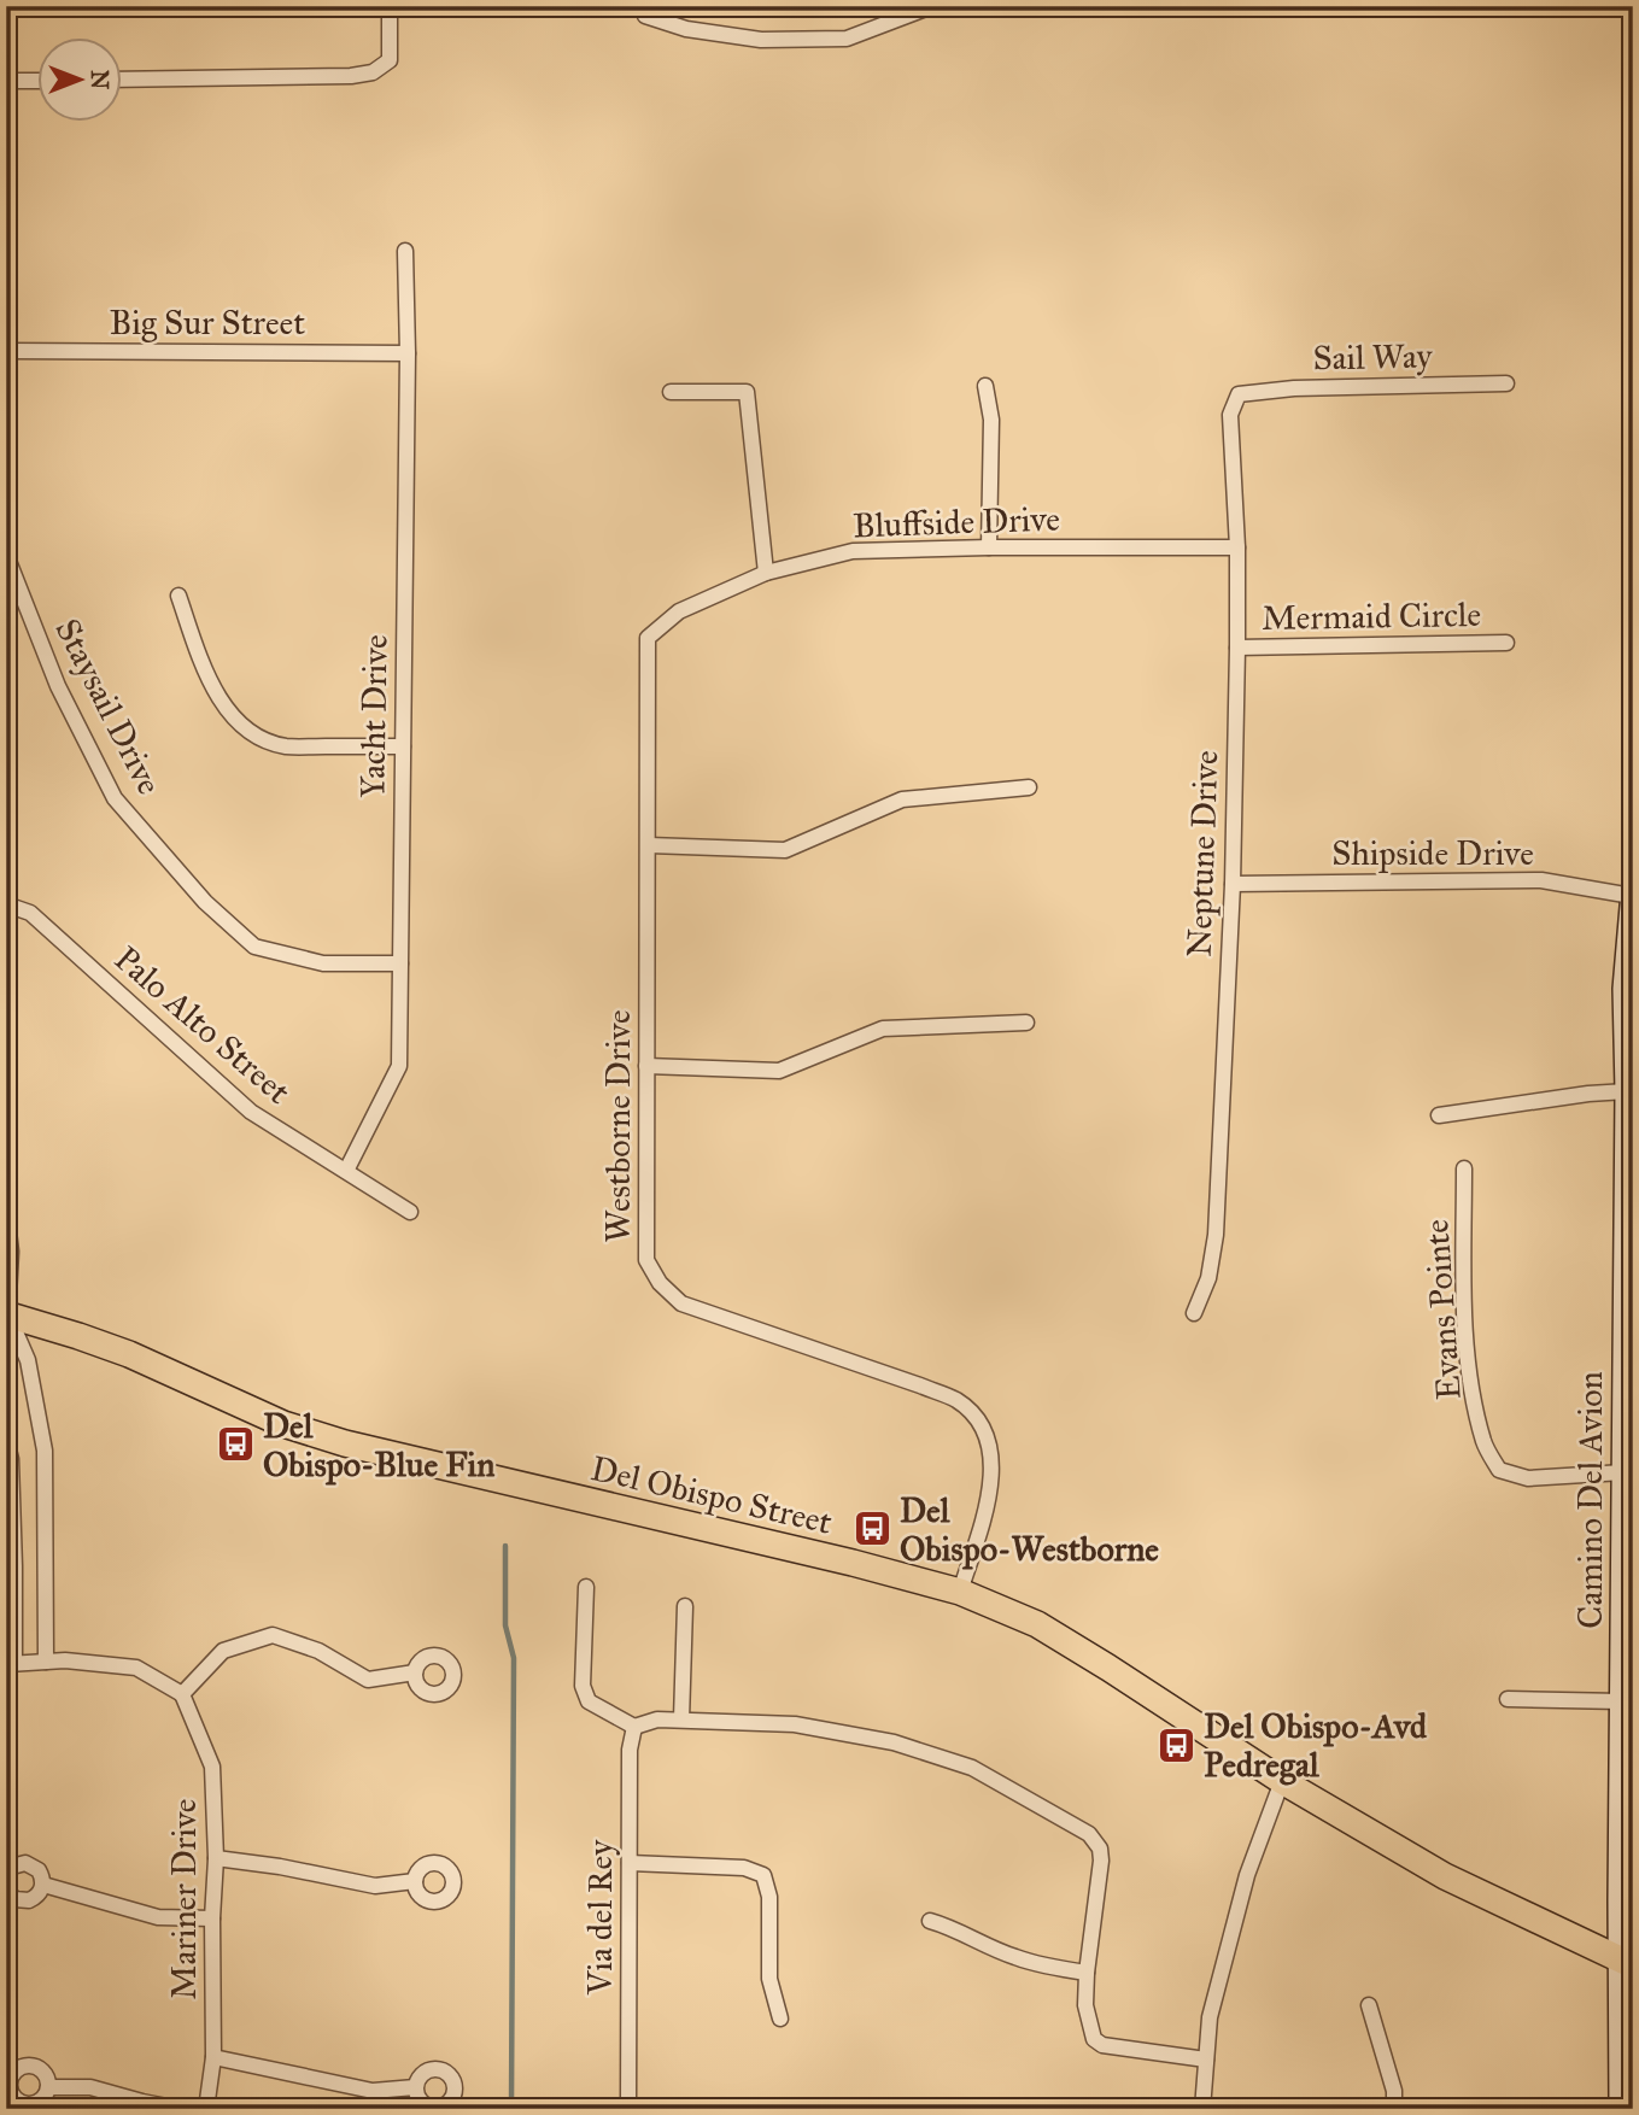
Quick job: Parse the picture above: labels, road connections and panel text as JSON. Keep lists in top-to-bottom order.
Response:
{
  "streets": {
    "main road": ["Del Obispo Street", "Camino Del Avion"],
    "street": [
      "Big Sur Street",
      "Sail Way",
      "Bluffside Drive",
      "Mermaid Circle",
      "Staysail Drive",
      "Yacht Drive",
      "Shipside Drive",
      "Neptune Drive",
      "Palo Alto Street",
      "Westborne Drive",
      "Evans Pointe",
      "Mariner Drive",
      "Via del Rey"
    ]
  },
  "crossings": [
    ["Big Sur Street", "Yacht Drive"],
    ["Sail Way", "Neptune Drive"],
    ["Bluffside Drive", "Neptune Drive"],
    ["Bluffside Drive", "Westborne Drive"],
    ["Mermaid Circle", "Neptune Drive"],
    ["Staysail Drive", "Yacht Drive"],
    ["Yacht Drive", "Palo Alto Street"],
    ["Shipside Drive", "Neptune Drive"],
    ["Shipside Drive", "Camino Del Avion"],
    ["Westborne Drive", "Del Obispo Street"],
    ["Evans Pointe", "Camino Del Avion"],
    ["Del Obispo Street", "Camino Del Avion"]
  ],
  "places": {
    "bus stop": ["Del Obispo-Blue Fin", "Del Obispo-Westborne", "Del Obispo-Avd Pedregal"]
  },
  "north": "right"
}
